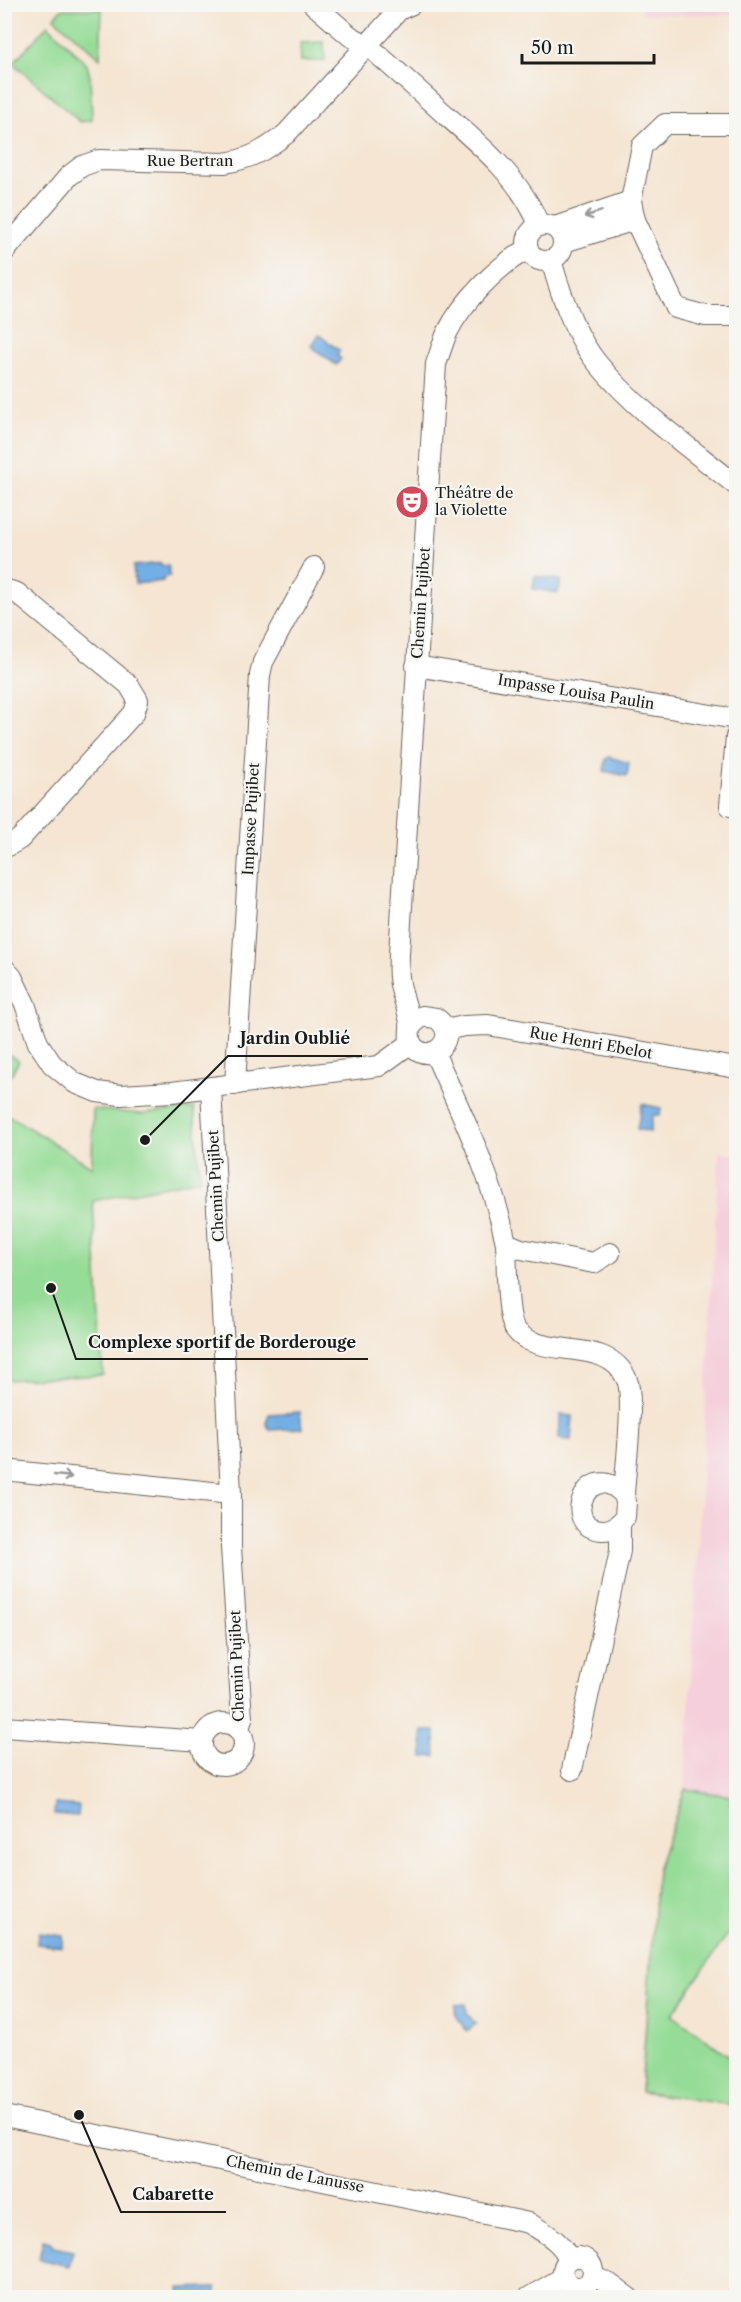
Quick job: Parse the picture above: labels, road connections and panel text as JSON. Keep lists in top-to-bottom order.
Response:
{
  "streets": {
    "street": [
      "Rue Bertran",
      "Chemin Pujibet",
      "Impasse Louisa Paulin",
      "Impasse Pujibet",
      "Rue Henri Ebelot",
      "Chemin de Lanusse"
    ]
  },
  "crossings": [
    ["Chemin Pujibet", "Impasse Louisa Paulin"],
    ["Chemin Pujibet", "Rue Henri Ebelot"]
  ],
  "places": {
    "theatre": ["Théâtre de la Violette"],
    "other": ["Jardin Oublié", "Complexe sportif de Borderouge", "Cabarette"]
  },
  "scale_bar": "50 m"
}
